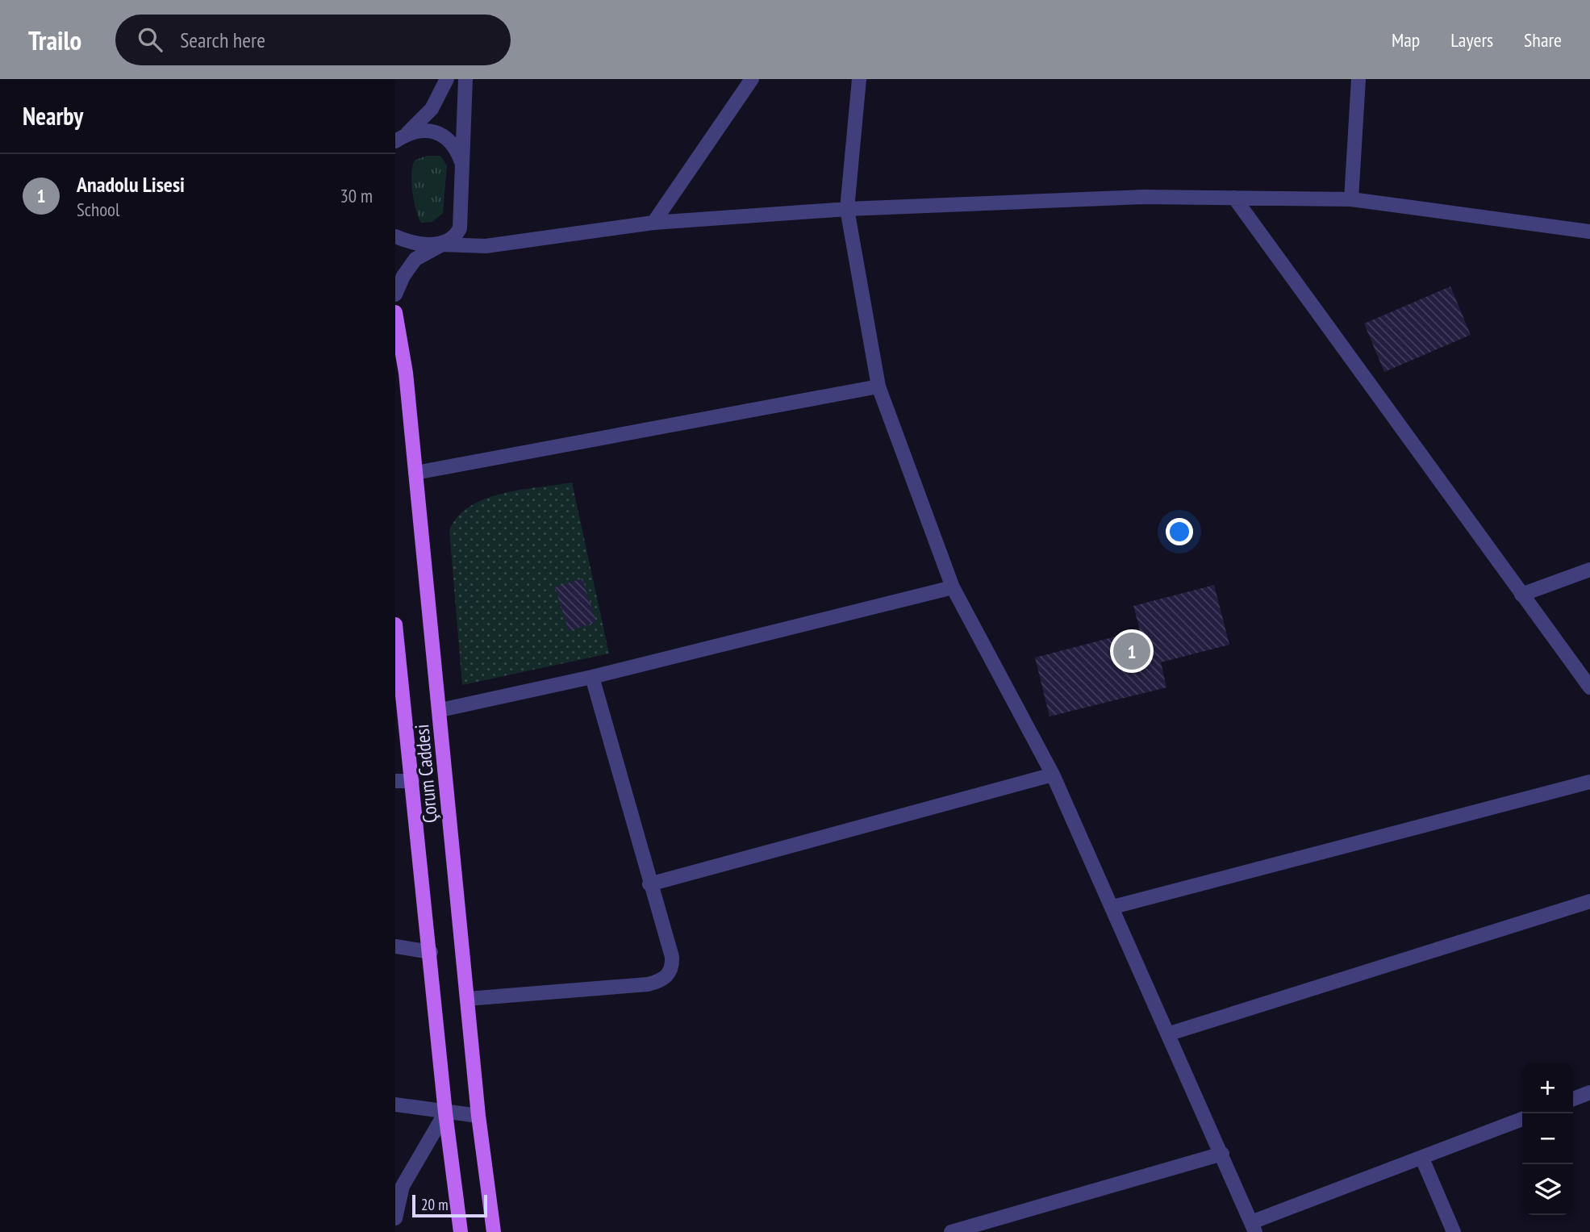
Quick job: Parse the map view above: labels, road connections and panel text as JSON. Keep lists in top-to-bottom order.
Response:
{
  "streets": {
    "main road": ["Çorum Caddesi"]
  },
  "scale_bar": "20 m",
  "page": {
    "header": "Trailo",
    "search": "Search here",
    "nav": ["Map", "Layers", "Share"],
    "heading": "Nearby",
    "list": [
      {
        "mark": "1",
        "name": "Anadolu Lisesi",
        "note": "School",
        "value": "30 m"
      }
    ],
    "pins": "1",
    "map_buttons": ["+", "−"],
    "scale": "20 m"
  }
}
